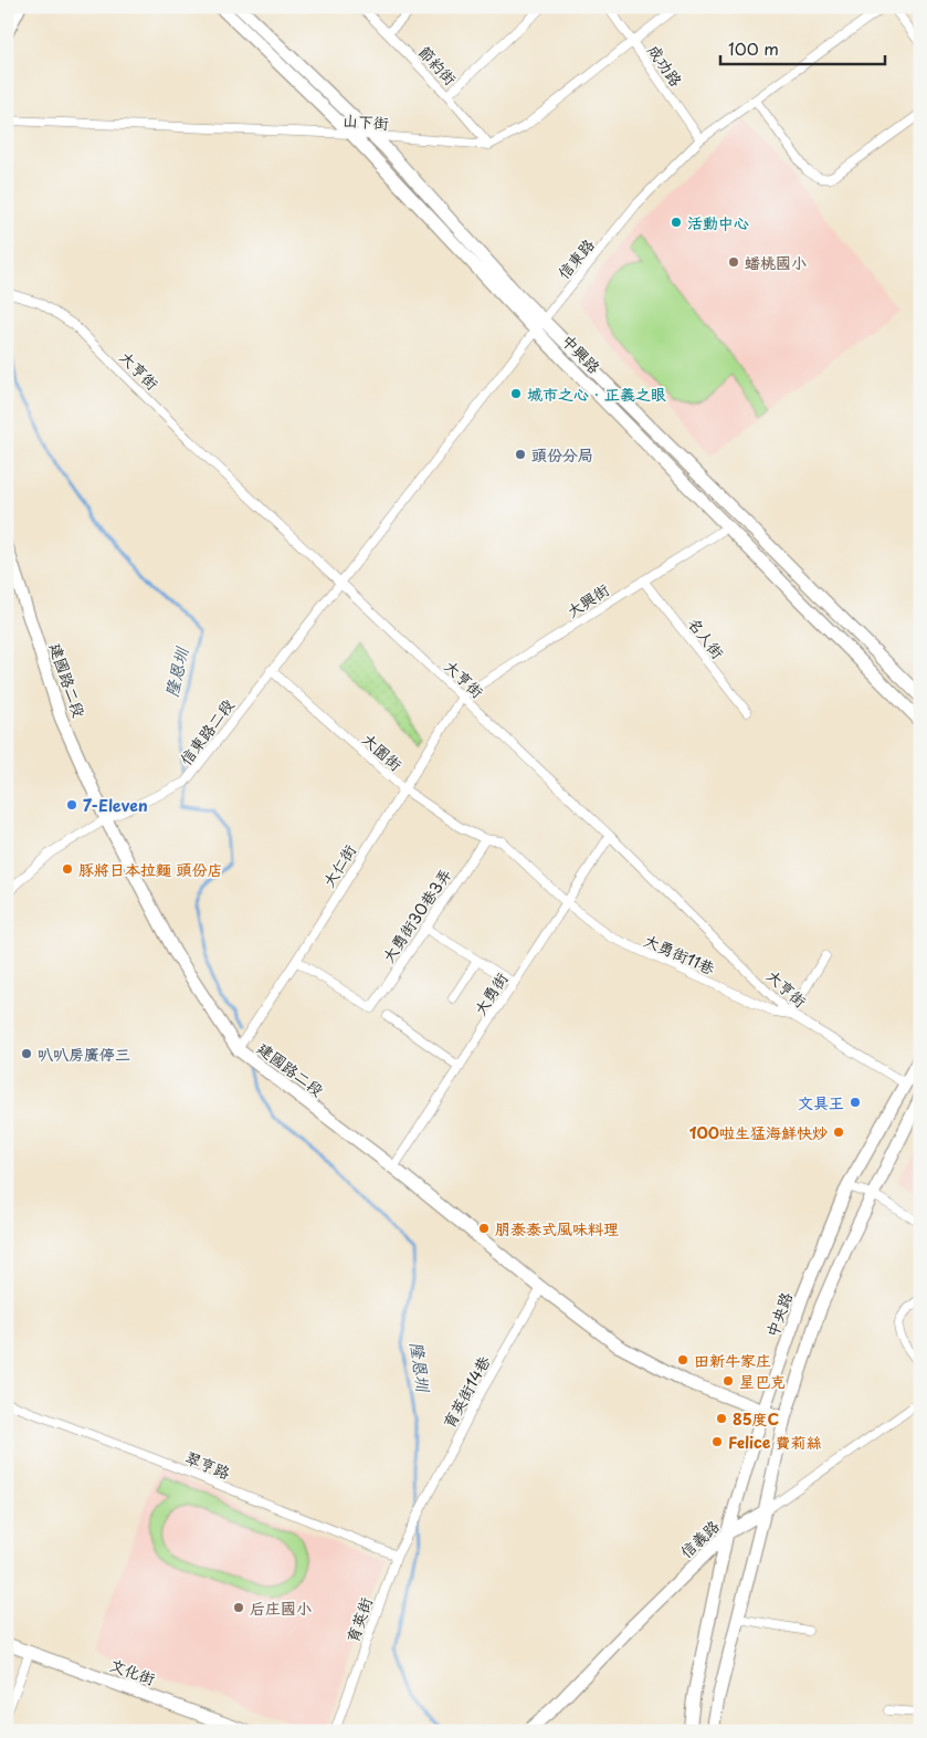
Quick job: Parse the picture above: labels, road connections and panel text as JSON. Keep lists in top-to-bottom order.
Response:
{
  "streets": {
    "street": [
      "節約街",
      "成功路",
      "山下街",
      "信東路",
      "中興路",
      "大亨街",
      "大興街",
      "名人街",
      "建國路二段",
      "信東路二段",
      "大園街",
      "大仁街",
      "大勇街30巷3弄",
      "大勇街11巷",
      "大勇街",
      "中央路",
      "育英街14巷",
      "翠亨路",
      "信義路",
      "育英街",
      "文化街"
    ]
  },
  "crossings": [
    ["節約街", "山下街"],
    ["成功路", "信東路"],
    ["山下街", "中興路"],
    ["信東路", "中興路"],
    ["信東路", "大亨街"],
    ["信東路", "信東路二段"],
    ["中興路", "大興街"],
    ["大亨街", "大興街"],
    ["大亨街", "信東路二段"],
    ["大亨街", "大仁街"],
    ["大亨街", "大勇街11巷"],
    ["大亨街", "大勇街"],
    ["大亨街", "中央路"],
    ["大興街", "名人街"],
    ["大興街", "大仁街"],
    ["建國路二段", "信東路二段"],
    ["建國路二段", "大仁街"],
    ["建國路二段", "大勇街"],
    ["建國路二段", "中央路"],
    ["建國路二段", "育英街14巷"],
    ["信東路二段", "大園街"],
    ["大園街", "大仁街"],
    ["大園街", "大勇街30巷3弄"],
    ["大園街", "大勇街11巷"],
    ["大園街", "大勇街"],
    ["大仁街", "大勇街30巷3弄"],
    ["大勇街11巷", "大勇街"],
    ["中央路", "信義路"],
    ["育英街14巷", "育英街"],
    ["翠亨路", "育英街"]
  ],
  "water": ["隆恩圳"],
  "places": [
    "活動中心",
    "蟠桃國小",
    "城市之心‧正義之眼",
    "頭份分局",
    "7-Eleven",
    "豚將日本拉麵 頭份店",
    "叭叭房廣停三",
    "文具王",
    "100啦生猛海鮮快炒",
    "朋泰泰式風味料理",
    "田新牛家庄",
    "星巴克",
    "85度C",
    "Felice 費莉絲",
    "后庄國小"
  ],
  "scale_bar": "100 m"
}
